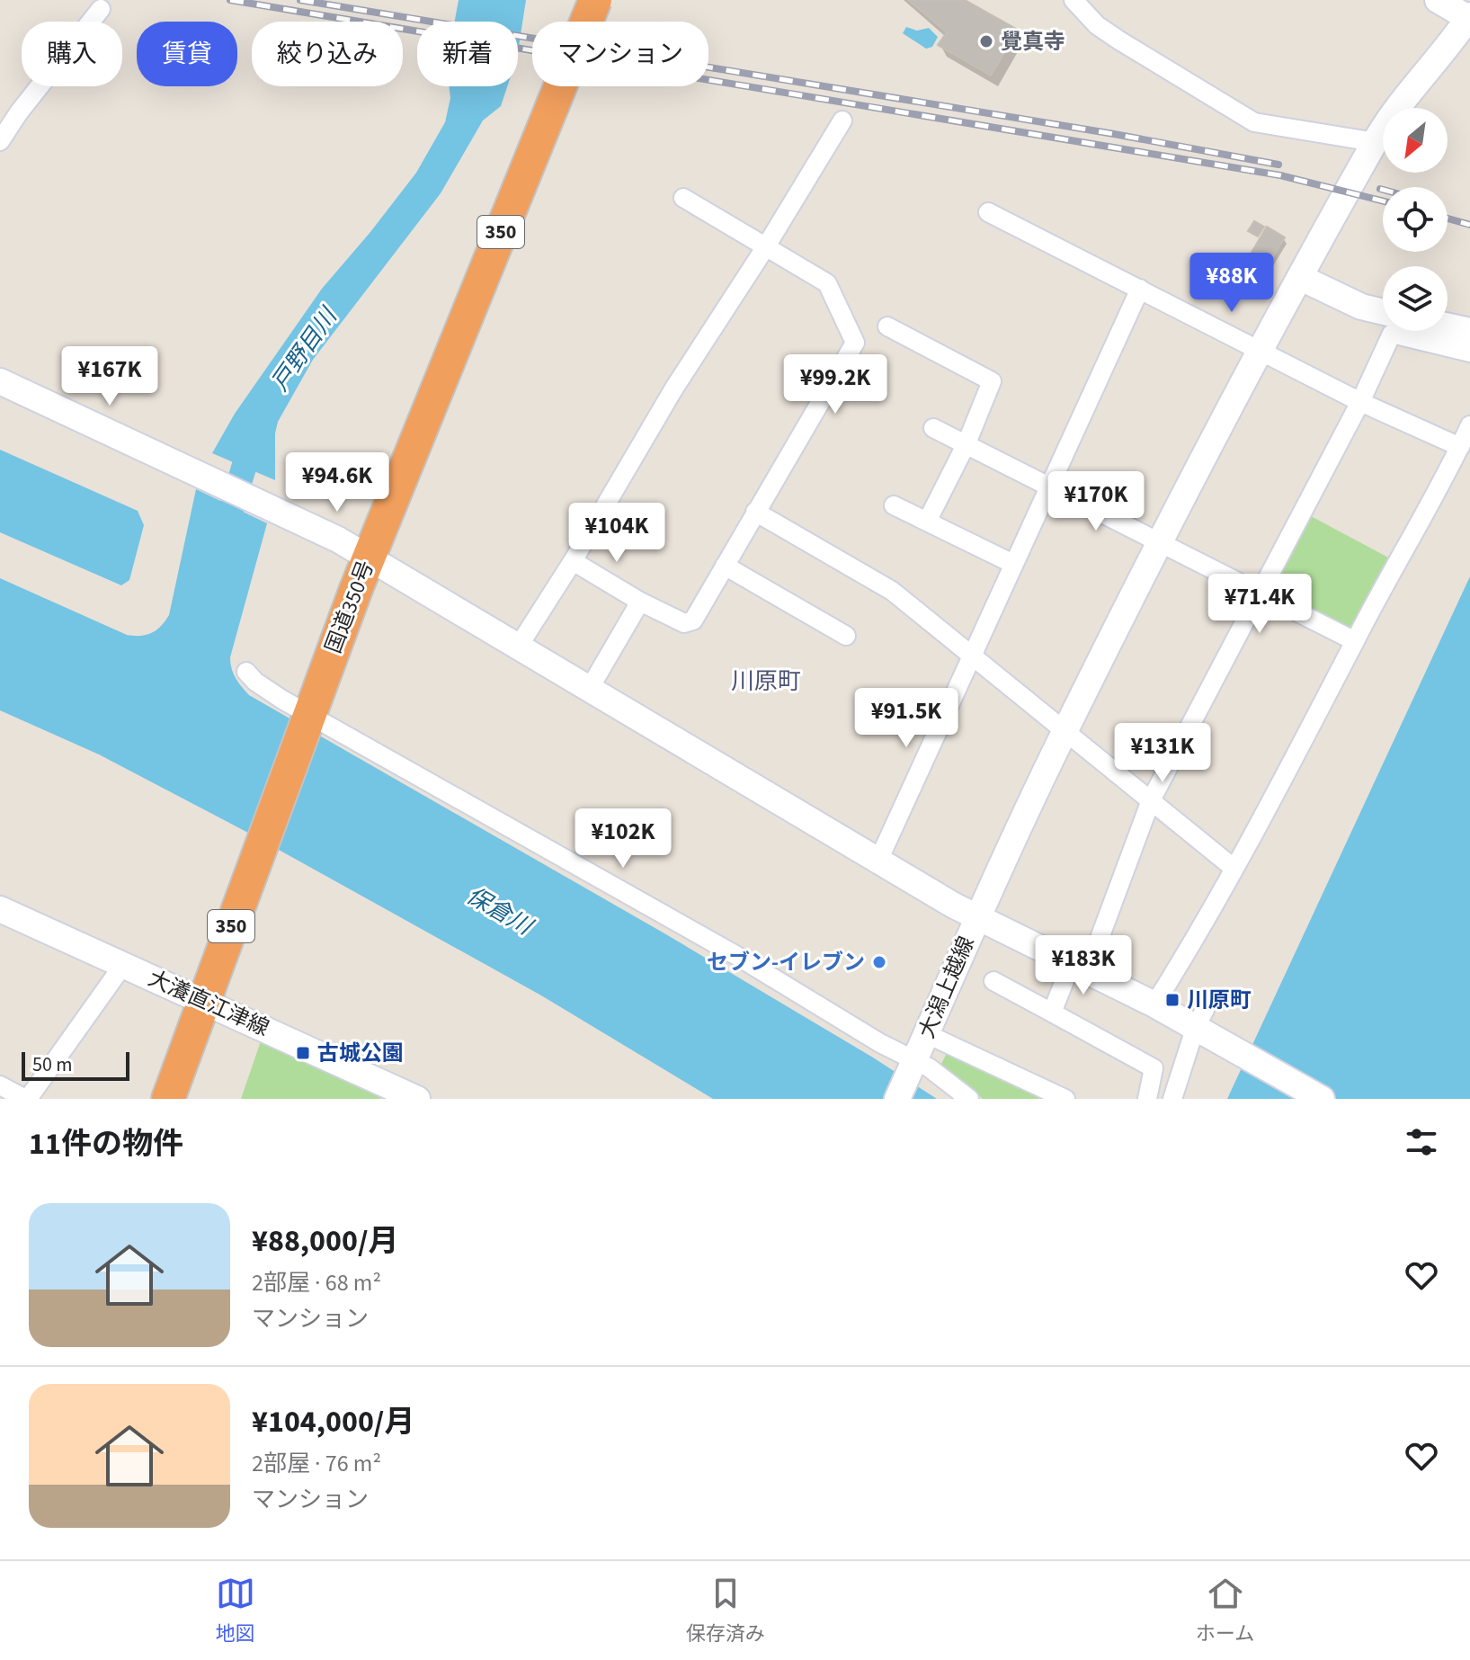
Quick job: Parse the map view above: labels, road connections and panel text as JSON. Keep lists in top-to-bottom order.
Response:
{
  "streets": {
    "highway": ["350", "国道350号"],
    "street": ["大潟上越線", "大瀁直江津線"]
  },
  "crossings": [
    ["国道350号", "大瀁直江津線"]
  ],
  "districts": ["川原町"],
  "water": ["戸野目川", "保倉川"],
  "places": {
    "other": ["覺真寺", "セブン-イレブン"],
    "transit": ["川原町", "古城公園"]
  },
  "scale_bar": "50 m",
  "north": "bottom left",
  "page": {
    "chip": [
      "購入",
      "賃貸",
      "絞り込み",
      "新着",
      "マンション"
    ],
    "price": [
      "¥88K",
      "¥167K",
      "¥99.2K",
      "¥94.6K",
      "¥170K",
      "¥104K",
      "¥71.4K",
      "¥91.5K",
      "¥131K",
      "¥102K",
      "¥183K"
    ],
    "scale": "50 m",
    "heading": "11件の物件",
    "list": [
      {
        "name": "¥88,000/月",
        "note": "2部屋 · 68 m² · マンション"
      },
      {
        "name": "¥104,000/月",
        "note": "2部屋 · 76 m² · マンション"
      }
    ],
    "tabs": ["地図", "保存済み", "ホーム"]
  }
}
